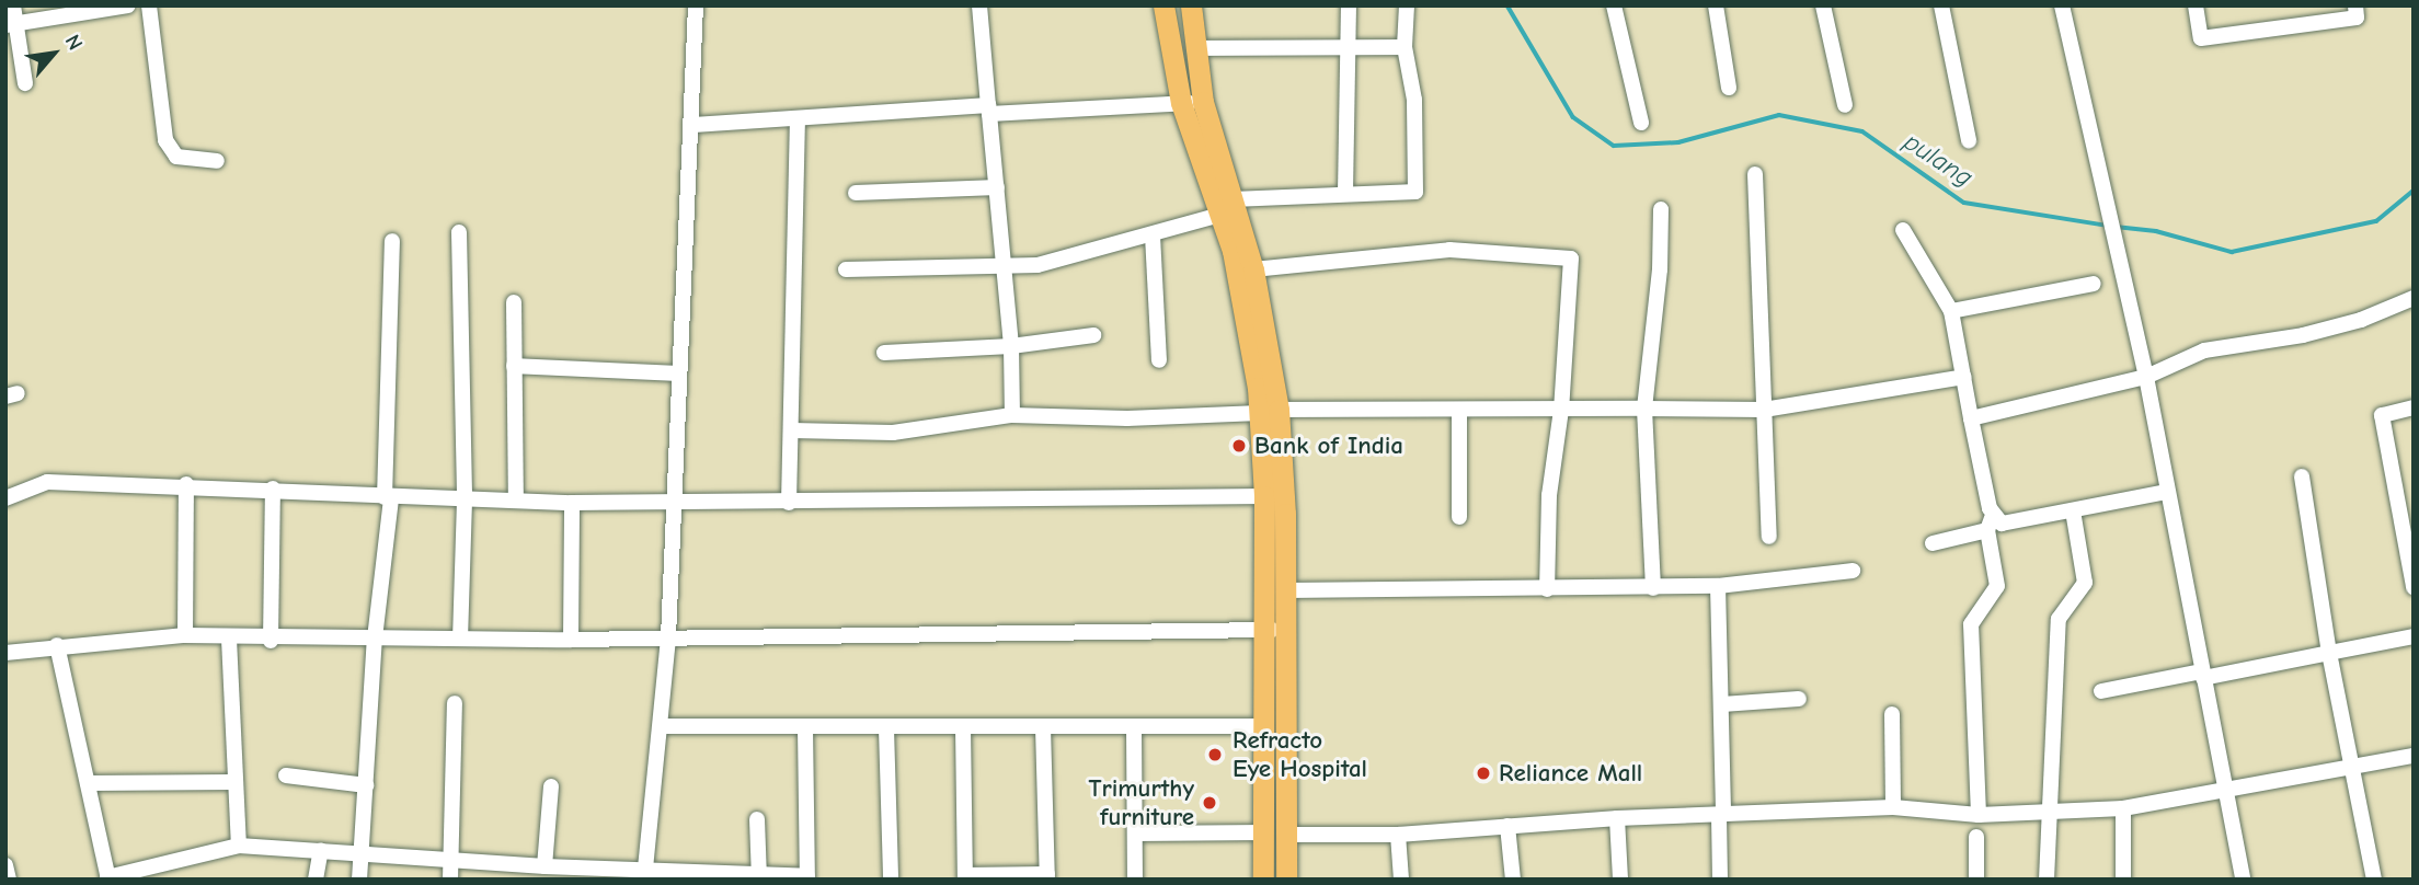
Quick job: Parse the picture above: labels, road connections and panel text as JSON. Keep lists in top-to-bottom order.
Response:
{
  "water": ["pulang"],
  "places": [
    "Bank of India",
    "Refracto Eye Hospital",
    "Reliance Mall",
    "Trimurthy furniture"
  ],
  "north": "top right"
}
